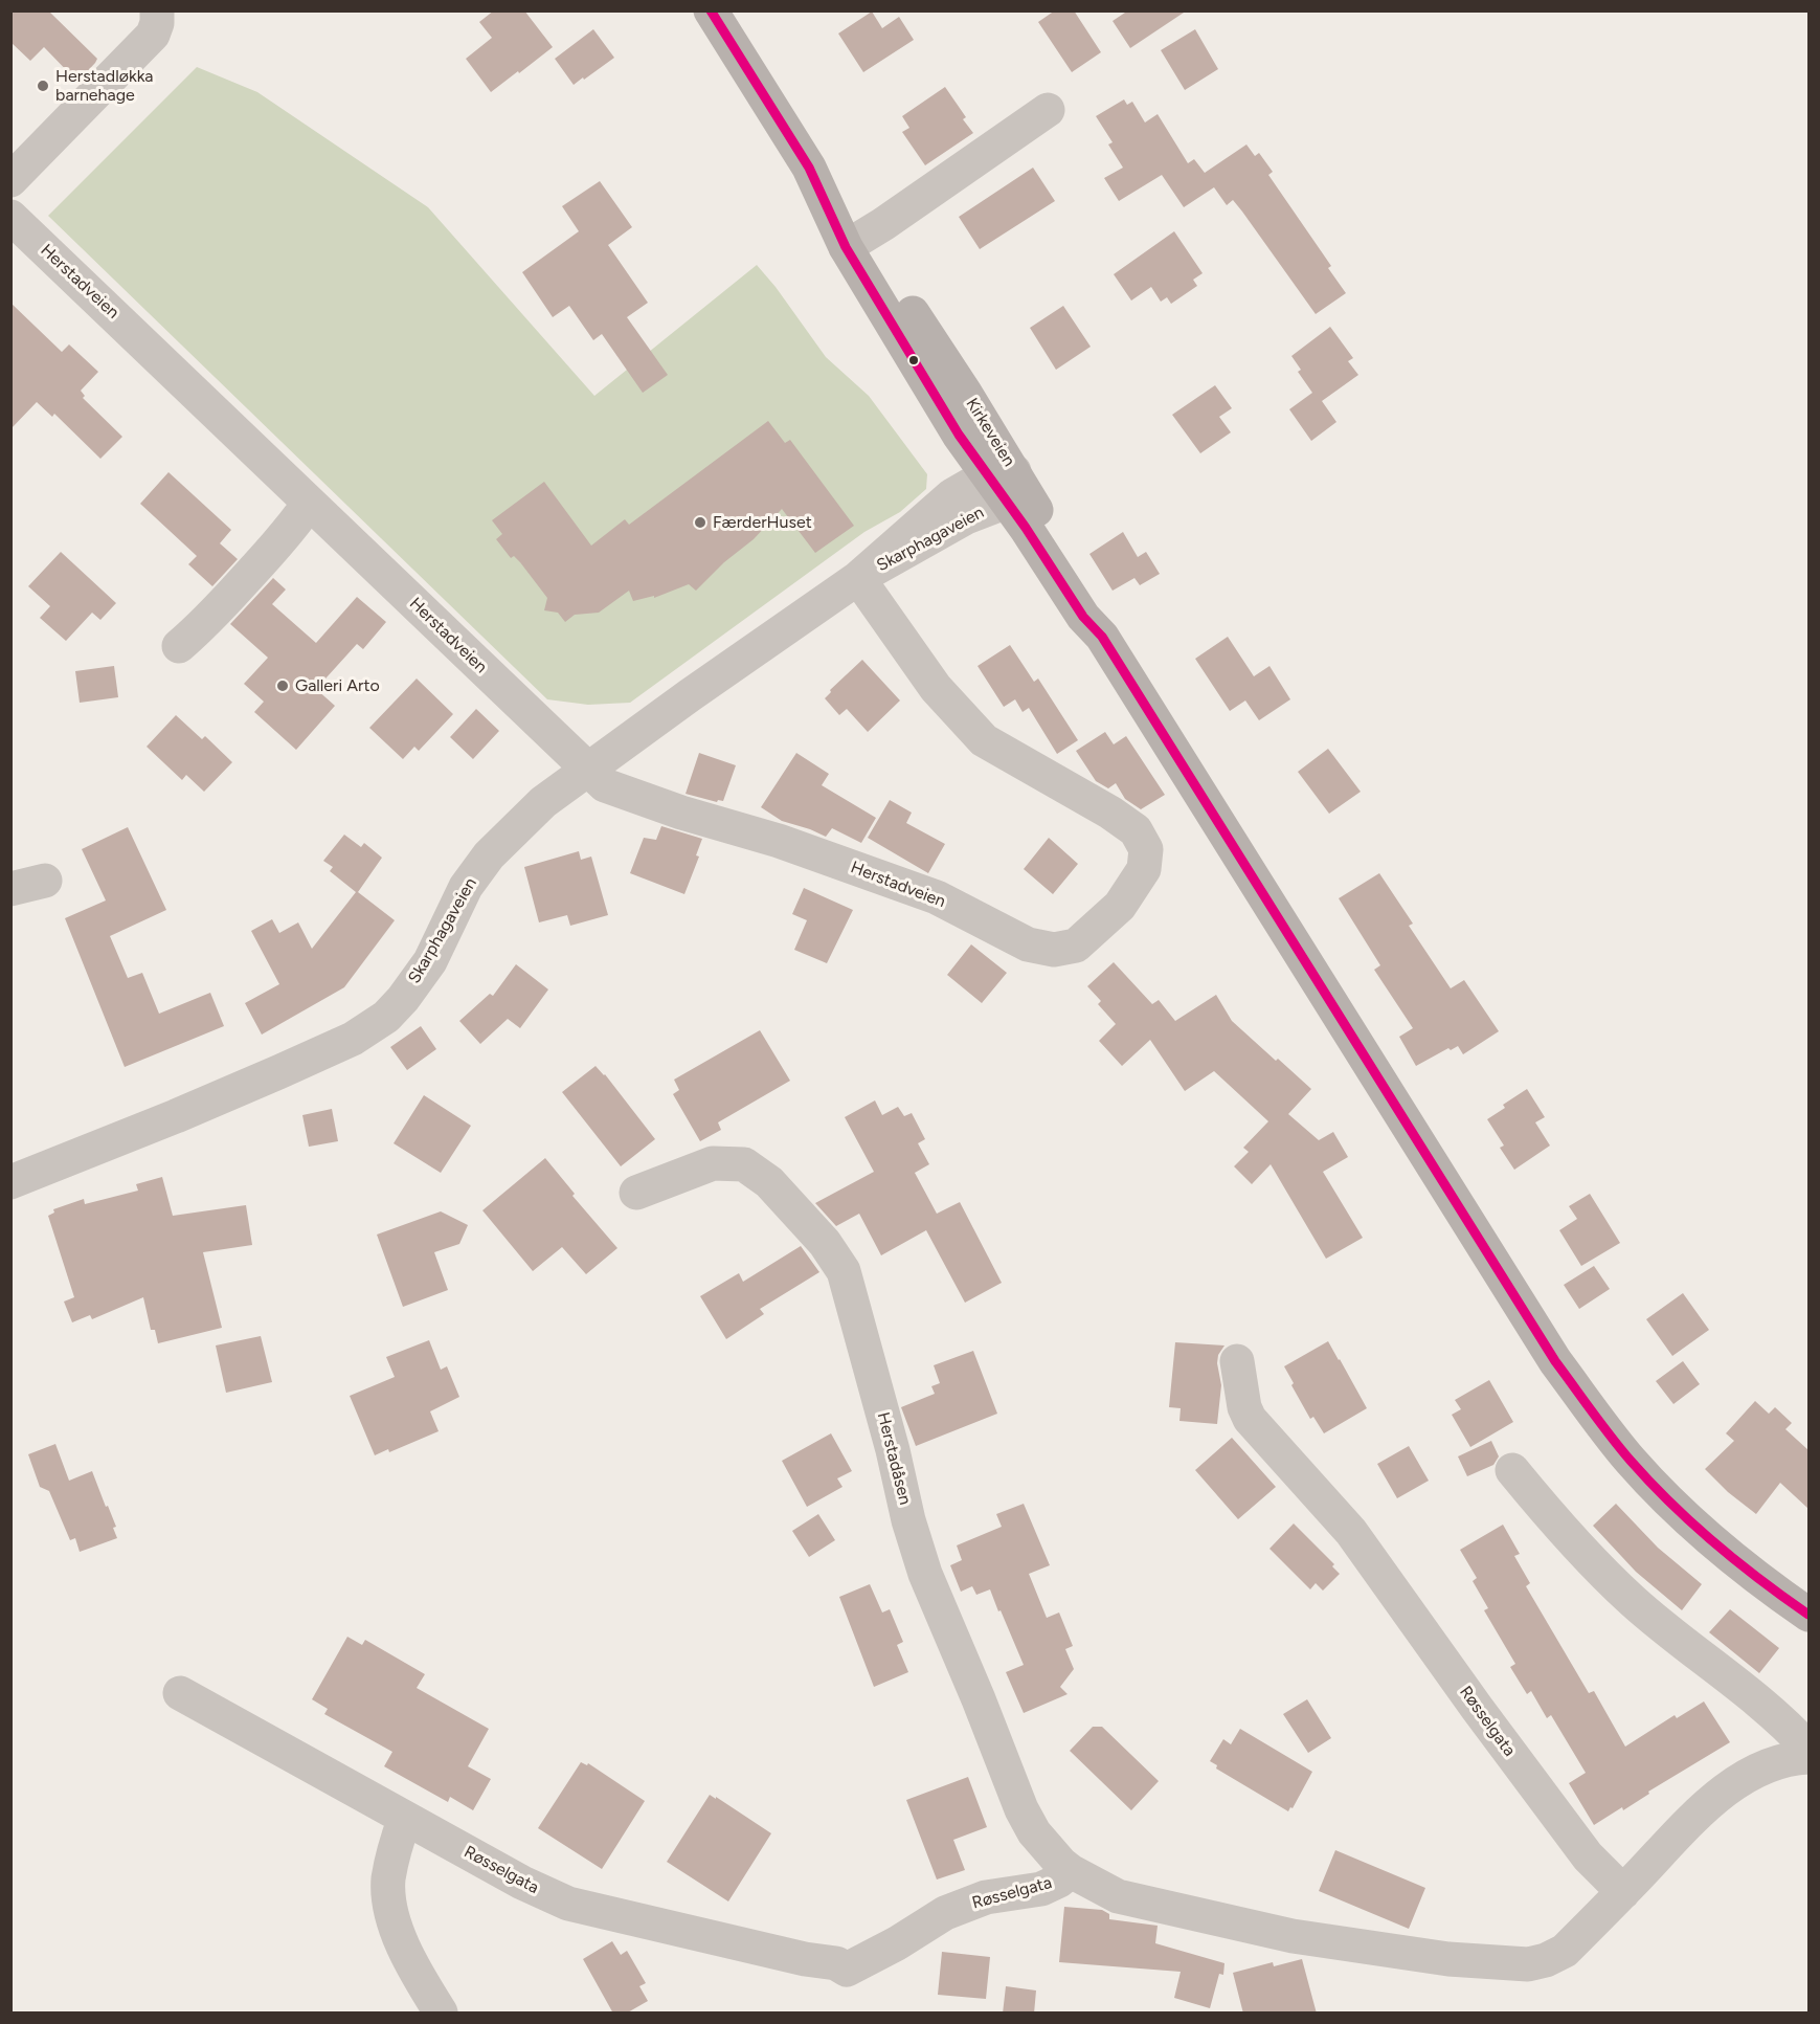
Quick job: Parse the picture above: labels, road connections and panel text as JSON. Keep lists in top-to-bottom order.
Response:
{
  "streets": {
    "main road": ["Kirkeveien"],
    "street": [
      "Herstadveien",
      "Skarphagaveien",
      "Herstadåsen",
      "Røsselgata"
    ]
  },
  "crossings": [
    ["Herstadveien", "Skarphagaveien"],
    ["Kirkeveien", "Skarphagaveien"],
    ["Herstadåsen", "Røsselgata"]
  ],
  "places": ["Herstadløkka barnehage", "FærderHuset", "Galleri Arto"]
}
